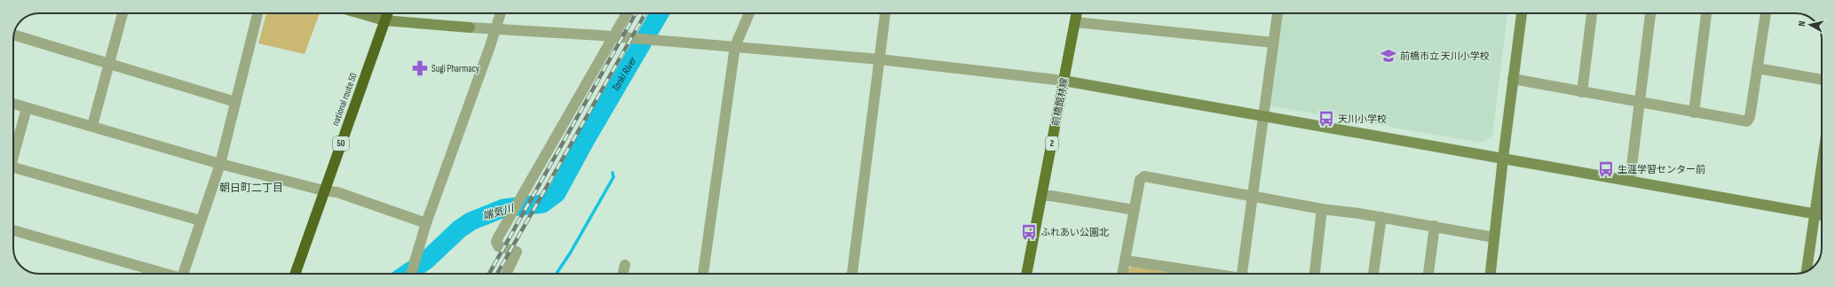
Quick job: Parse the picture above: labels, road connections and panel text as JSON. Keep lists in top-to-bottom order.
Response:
{
  "streets": {
    "highway": ["national route 50", "50"],
    "main road": ["前橋館林線", "2"]
  },
  "districts": ["朝日町二丁目"],
  "water": ["Tanki River", "端気川"],
  "places": {
    "school or university": ["前橋市立 天川小学校"],
    "pharmacy": ["Sugi Pharmacy"],
    "bus stop": ["天川小学校", "生涯学習センター前", "ふれあい公園北"]
  },
  "north": "left"
}
